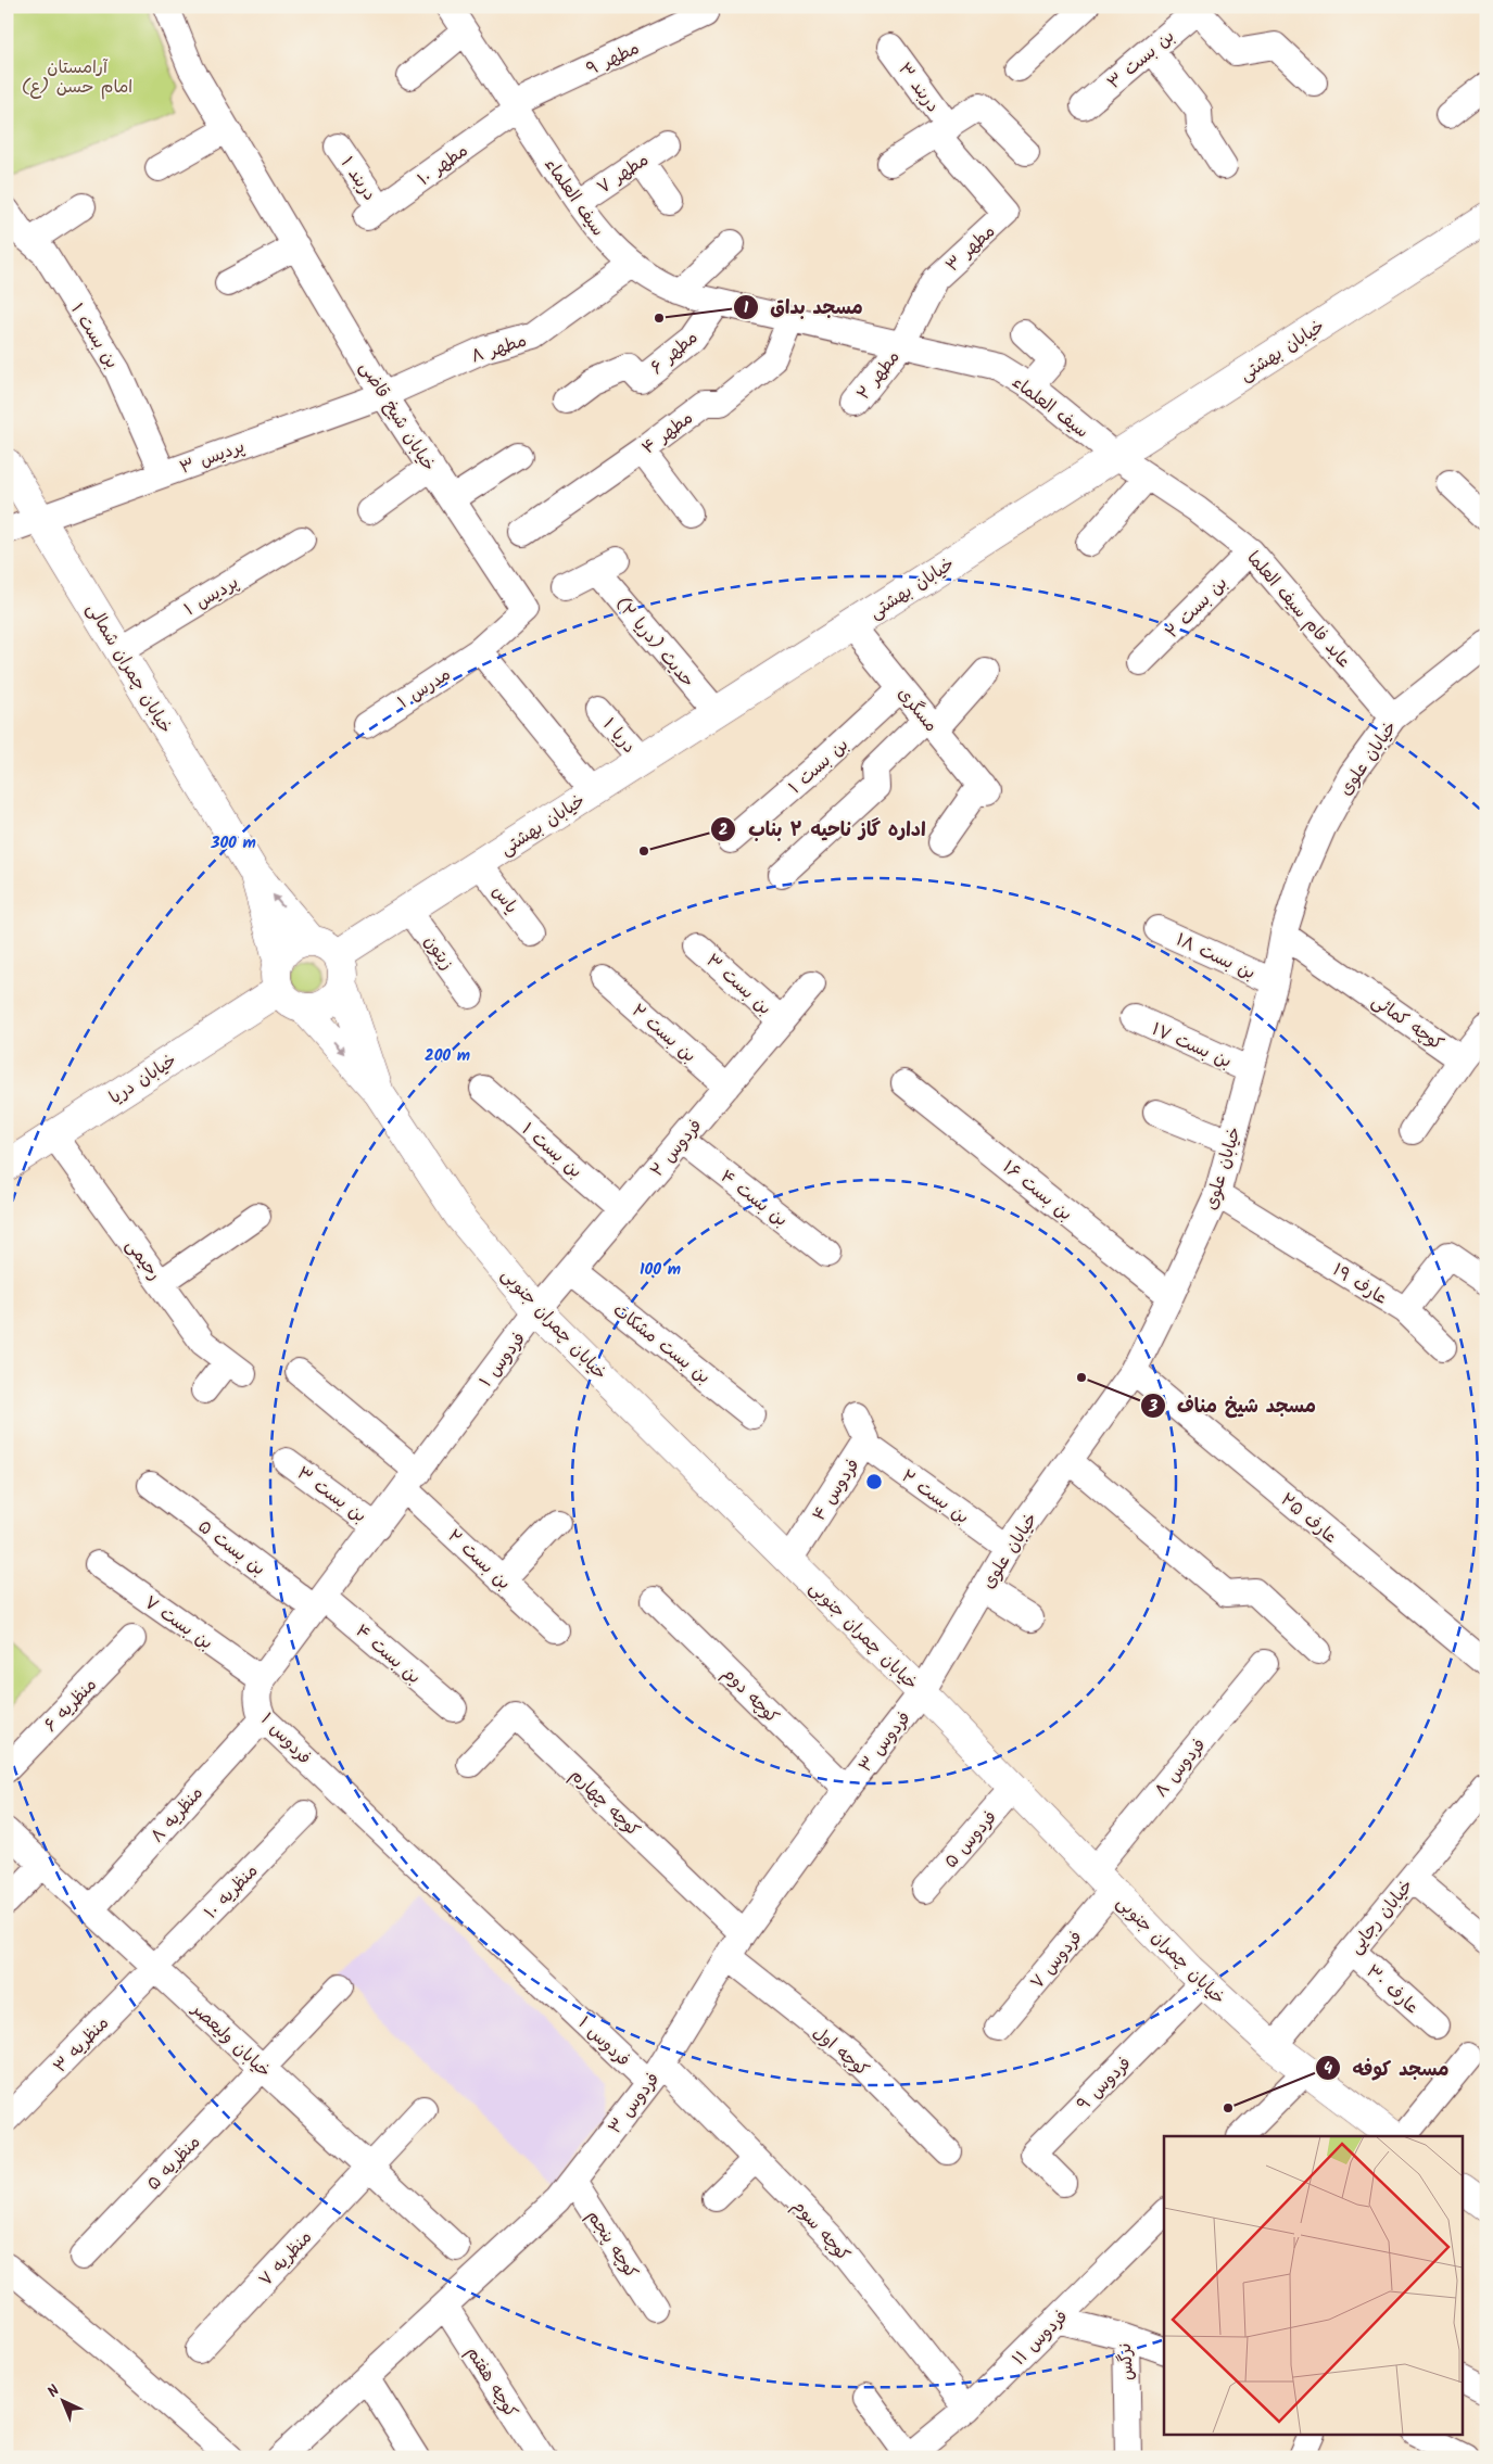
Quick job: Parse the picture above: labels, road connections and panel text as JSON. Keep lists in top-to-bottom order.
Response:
{
  "streets": {
    "main road": [
      "خیابان بهشتی",
      "خیابان چمران شمالی",
      "خیابان دریا",
      "خیابان چمران جنوبی"
    ],
    "street": [
      "مطهر ۹",
      "بن بست ۳",
      "دربند ۳",
      "مطهر ۱۰",
      "مطهر ۷",
      "دربند ۱",
      "سیف العلماء",
      "مطهر ۳",
      "بن بست ۱",
      "مطهر ۸",
      "مطهر ۶",
      "مطهر ۲",
      "خیابان شیخ قاضی",
      "مطهر ۴",
      "پردیس ۳",
      "پردیس ۱",
      "بن بست ۲",
      "عابد فام سیف العلما",
      "حدیث (دریا ۲)",
      "مدرس ۱",
      "مسگری",
      "دریا ۱",
      "خیابان علوی",
      "یاس",
      "زیتون",
      "بن بست ۱۸",
      "کوچه کمائی",
      "بن بست ۱۷",
      "فردوس ۲",
      "بن بست ۱۶",
      "بن بست ۴",
      "رحیمی",
      "عارف ۱۹",
      "بن بست مشکات",
      "فردوس ۱",
      "فردوس ۴",
      "عارف ۲۵",
      "بن بست ۵",
      "بن بست ۷",
      "کوچه دوم",
      "منظریه ۶",
      "فردوس ۳",
      "فردوس ۸",
      "کوچه چهارم",
      "منظریه ۸",
      "فردوس ۵",
      "منظریه ۱۰",
      "خیابان رجایی",
      "فردوس ۷",
      "عارف ۳۰",
      "خیابان ولیعصر",
      "منظریه ۳",
      "کوچه اول",
      "فردوس ۹",
      "منظریه ۵",
      "کوچه سوم",
      "کوچه پنجم",
      "منظریه ۷",
      "فردوس ۱۱",
      "نرگس",
      "کوچه هفتم"
    ]
  },
  "crossings": [
    ["مطهر ۹", "مطهر ۱۰"],
    ["مطهر ۹", "سیف العلماء"],
    ["بن بست ۳", "فردوس ۲"],
    ["بن بست ۳", "فردوس ۱"],
    ["دربند ۳", "مطهر ۳"],
    ["مطهر ۱۰", "دربند ۱"],
    ["مطهر ۱۰", "سیف العلماء"],
    ["مطهر ۷", "سیف العلماء"],
    ["سیف العلماء", "مطهر ۳"],
    ["سیف العلماء", "مطهر ۸"],
    ["سیف العلماء", "خیابان بهشتی"],
    ["سیف العلماء", "مطهر ۶"],
    ["سیف العلماء", "مطهر ۲"],
    ["سیف العلماء", "مطهر ۴"],
    ["سیف العلماء", "عابد فام سیف العلما"],
    ["مطهر ۳", "مطهر ۲"],
    ["بن بست ۱", "پردیس ۳"],
    ["بن بست ۱", "مسگری"],
    ["بن بست ۱", "فردوس ۲"],
    ["مطهر ۸", "خیابان شیخ قاضی"],
    ["مطهر ۸", "پردیس ۳"],
    ["خیابان بهشتی", "عابد فام سیف العلما"],
    ["خیابان بهشتی", "حدیث (دریا ۲)"],
    ["خیابان بهشتی", "خیابان چمران شمالی"],
    ["خیابان بهشتی", "مسگری"],
    ["خیابان بهشتی", "دریا ۱"],
    ["خیابان بهشتی", "یاس"],
    ["خیابان بهشتی", "زیتون"],
    ["خیابان بهشتی", "خیابان دریا"],
    ["خیابان بهشتی", "خیابان چمران جنوبی"],
    ["خیابان شیخ قاضی", "پردیس ۳"],
    ["خیابان شیخ قاضی", "مدرس ۱"],
    ["پردیس ۳", "خیابان چمران شمالی"],
    ["پردیس ۱", "خیابان چمران شمالی"],
    ["بن بست ۲", "عابد فام سیف العلما"],
    ["بن بست ۲", "خیابان علوی"],
    ["بن بست ۲", "فردوس ۲"],
    ["بن بست ۲", "فردوس ۱"],
    ["بن بست ۲", "فردوس ۴"],
    ["عابد فام سیف العلما", "خیابان علوی"],
    ["خیابان چمران شمالی", "خیابان دریا"],
    ["خیابان چمران شمالی", "خیابان چمران جنوبی"],
    ["خیابان علوی", "بن بست ۱۸"],
    ["خیابان علوی", "کوچه کمائی"],
    ["خیابان علوی", "بن بست ۱۷"],
    ["خیابان علوی", "بن بست ۱۶"],
    ["خیابان علوی", "عارف ۱۹"],
    ["خیابان علوی", "خیابان چمران جنوبی"],
    ["خیابان علوی", "عارف ۲۵"],
    ["خیابان علوی", "فردوس ۳"],
    ["خیابان دریا", "رحیمی"],
    ["خیابان دریا", "خیابان چمران جنوبی"],
    ["فردوس ۲", "بن بست ۴"],
    ["فردوس ۲", "خیابان چمران جنوبی"],
    ["فردوس ۲", "بن بست مشکات"],
    ["فردوس ۲", "فردوس ۱"],
    ["بن بست ۴", "فردوس ۱"],
    ["بن بست ۴", "بن بست ۵"],
    ["خیابان چمران جنوبی", "فردوس ۱"],
    ["خیابان چمران جنوبی", "فردوس ۴"],
    ["خیابان چمران جنوبی", "فردوس ۳"],
    ["خیابان چمران جنوبی", "فردوس ۸"],
    ["خیابان چمران جنوبی", "فردوس ۵"],
    ["خیابان چمران جنوبی", "خیابان رجایی"],
    ["خیابان چمران جنوبی", "فردوس ۷"],
    ["خیابان چمران جنوبی", "فردوس ۹"],
    ["فردوس ۱", "بن بست ۵"],
    ["فردوس ۱", "بن بست ۷"],
    ["فردوس ۱", "فردوس ۳"],
    ["فردوس ۱", "منظریه ۸"],
    ["فردوس ۱", "کوچه سوم"],
    ["کوچه دوم", "فردوس ۳"],
    ["فردوس ۳", "کوچه چهارم"],
    ["فردوس ۳", "کوچه اول"],
    ["فردوس ۳", "کوچه سوم"],
    ["فردوس ۳", "کوچه پنجم"],
    ["فردوس ۳", "کوچه هفتم"],
    ["فردوس ۸", "فردوس ۷"],
    ["منظریه ۸", "خیابان ولیعصر"],
    ["منظریه ۱۰", "خیابان ولیعصر"],
    ["منظریه ۱۰", "منظریه ۳"],
    ["خیابان رجایی", "عارف ۳۰"],
    ["خیابان ولیعصر", "منظریه ۳"],
    ["خیابان ولیعصر", "منظریه ۵"],
    ["خیابان ولیعصر", "منظریه ۷"],
    ["کوچه سوم", "فردوس ۱۱"],
    ["فردوس ۱۱", "نرگس"]
  ],
  "parks": ["آرامستان امام حسن (ع)"],
  "places": [
    "مسجد بداق",
    "اداره گاز ناحیه ۲ بناب",
    "مسجد شیخ مناف",
    "مسجد کوفه"
  ],
  "north": "top left",
  "rings": ["300 m", "200 m", "100 m"]
}
